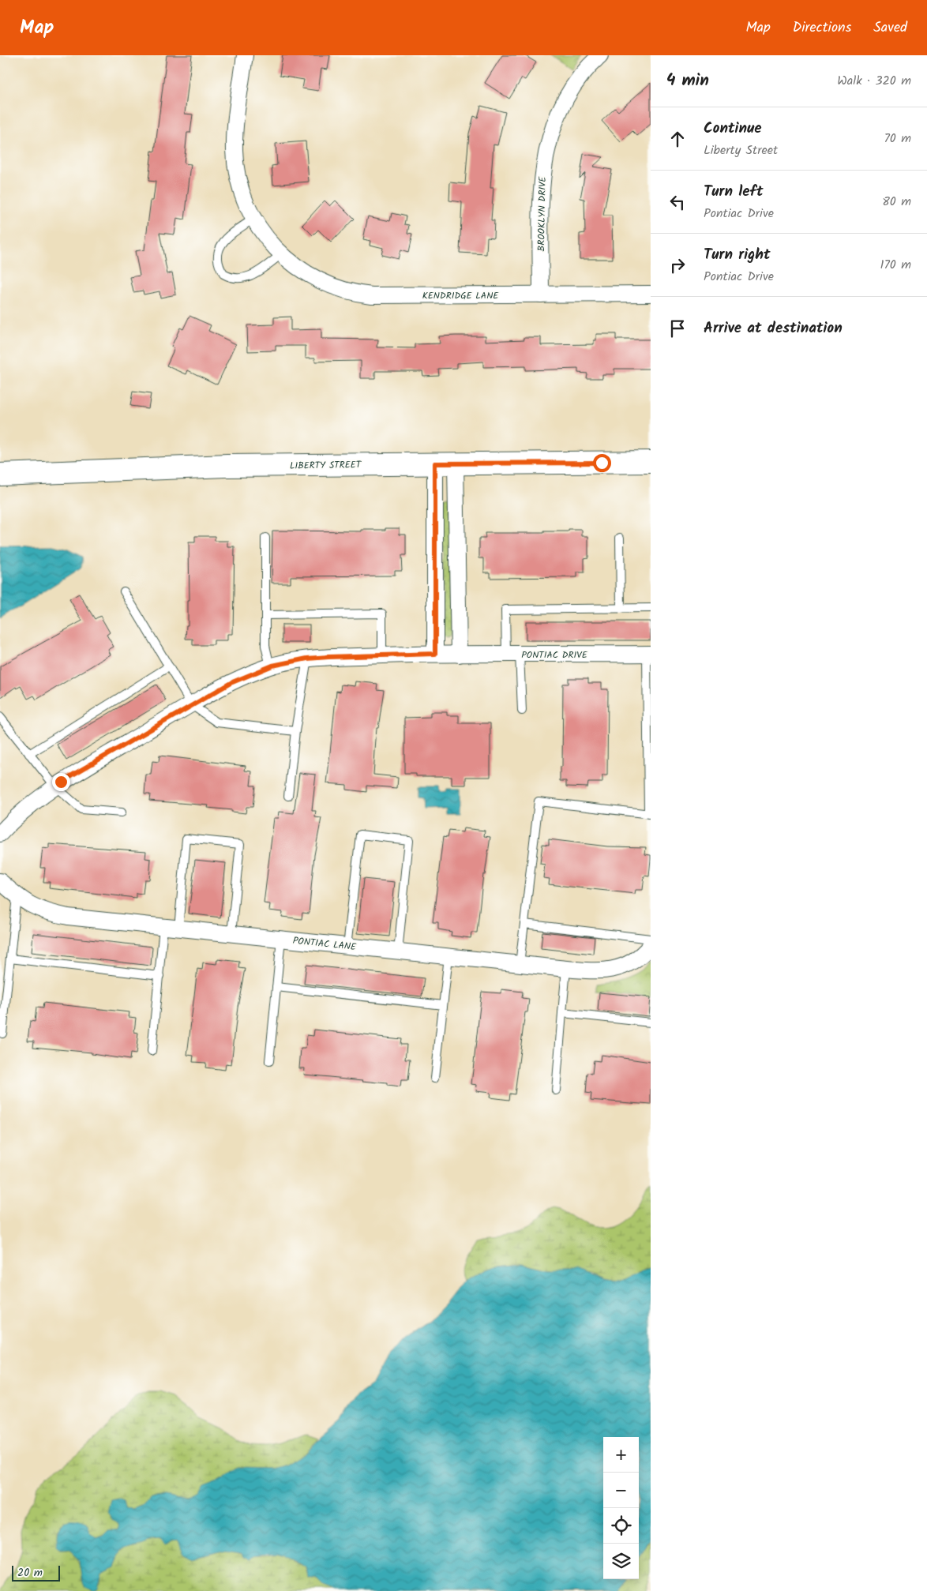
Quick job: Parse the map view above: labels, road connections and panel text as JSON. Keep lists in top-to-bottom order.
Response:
{
  "streets": {
    "street": [
      "BROOKLYN DRIVE",
      "KENDRIDGE LANE",
      "LIBERTY STREET",
      "PONTIAC DRIVE",
      "PONTIAC LANE"
    ]
  },
  "crossings": [
    ["BROOKLYN DRIVE", "KENDRIDGE LANE"]
  ],
  "scale_bar": "20 m",
  "page": {
    "header": "Map",
    "nav": ["Map", "Directions", "Saved"],
    "heading": ["4 min", "Walk · 320 m"],
    "list": [
      ["Continue", "Liberty Street", "70 m"],
      ["Turn left", "Pontiac Drive", "80 m"],
      ["Turn right", "Pontiac Drive", "170 m"],
      "Arrive at destination"
    ],
    "map_buttons": ["+", "−"],
    "scale": "20 m"
  }
}
